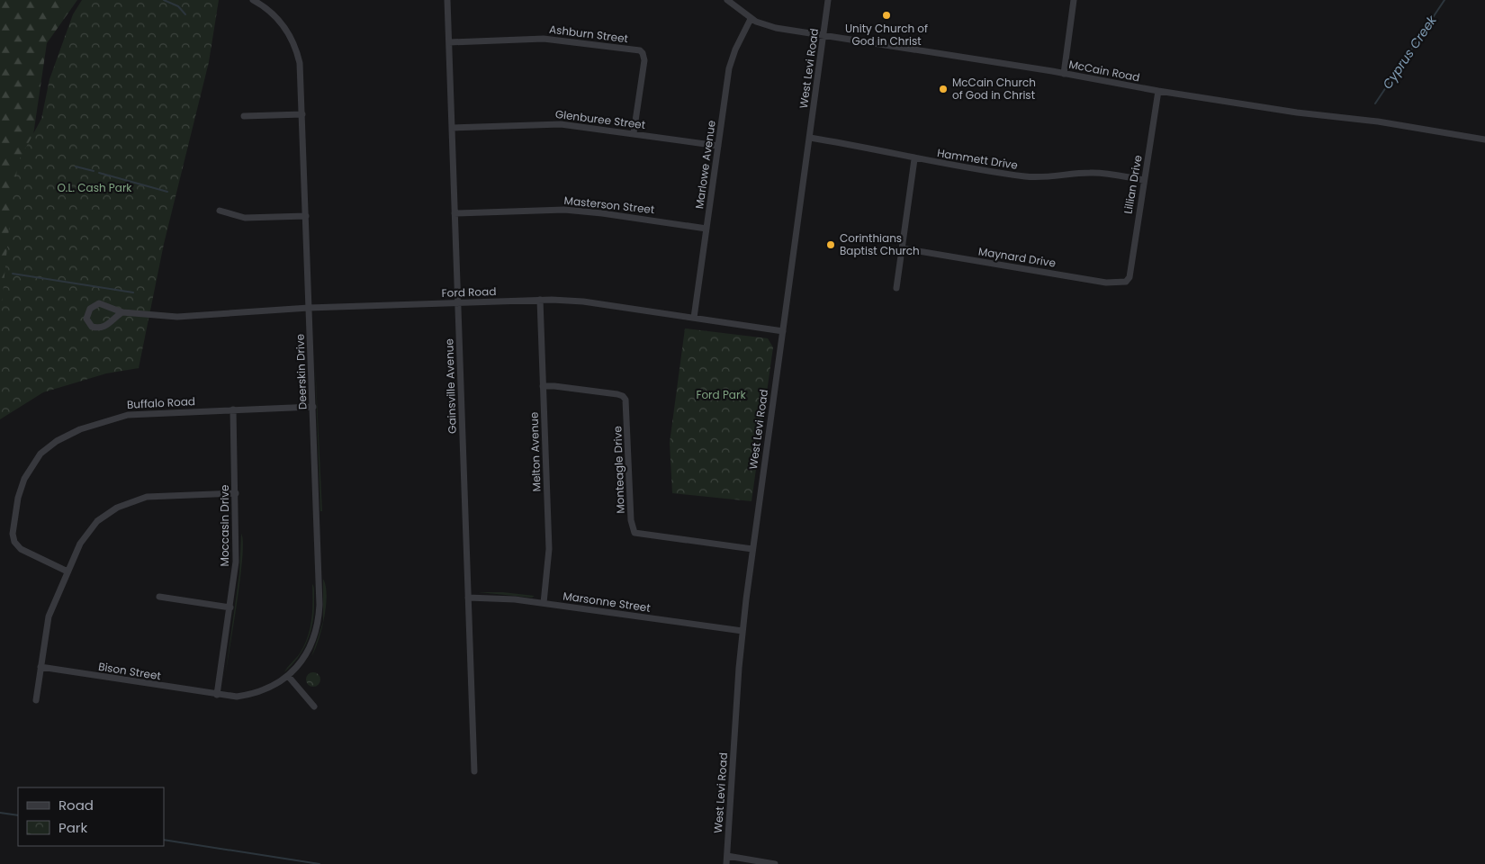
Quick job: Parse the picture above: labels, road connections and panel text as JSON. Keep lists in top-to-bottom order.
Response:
{
  "streets": {
    "street": [
      "Ashburn Street",
      "West Levi Road",
      "McCain Road",
      "Glenburee Street",
      "Hammett Drive",
      "Marlowe Avenue",
      "Lillian Drive",
      "Masterson Street",
      "Maynard Drive",
      "Ford Road",
      "Deerskin Drive",
      "Gainsville Avenue",
      "Buffalo Road",
      "Melton Avenue",
      "Monteagle Drive",
      "Moccasin Drive",
      "Marsonne Street",
      "Bison Street"
    ]
  },
  "crossings": [
    ["Ashburn Street", "Glenburee Street"],
    ["Ashburn Street", "Gainsville Avenue"],
    ["West Levi Road", "McCain Road"],
    ["West Levi Road", "Hammett Drive"],
    ["West Levi Road", "Ford Road"],
    ["West Levi Road", "Monteagle Drive"],
    ["West Levi Road", "Marsonne Street"],
    ["McCain Road", "Marlowe Avenue"],
    ["McCain Road", "Lillian Drive"],
    ["Glenburee Street", "Marlowe Avenue"],
    ["Glenburee Street", "Gainsville Avenue"],
    ["Hammett Drive", "Lillian Drive"],
    ["Marlowe Avenue", "Masterson Street"],
    ["Marlowe Avenue", "Ford Road"],
    ["Lillian Drive", "Maynard Drive"],
    ["Masterson Street", "Gainsville Avenue"],
    ["Ford Road", "Deerskin Drive"],
    ["Ford Road", "Gainsville Avenue"],
    ["Ford Road", "Melton Avenue"],
    ["Deerskin Drive", "Buffalo Road"],
    ["Deerskin Drive", "Moccasin Drive"],
    ["Deerskin Drive", "Bison Street"],
    ["Gainsville Avenue", "Marsonne Street"],
    ["Buffalo Road", "Moccasin Drive"],
    ["Melton Avenue", "Monteagle Drive"],
    ["Melton Avenue", "Marsonne Street"],
    ["Moccasin Drive", "Bison Street"]
  ],
  "water": ["Cyprus Creek"],
  "parks": ["O.L. Cash Park", "Ford Park"],
  "places": ["Unity Church of God in Christ", "McCain Church of God in Christ", "Corinthians Baptist Church"],
  "legend": ["Road", "Park"]
}
